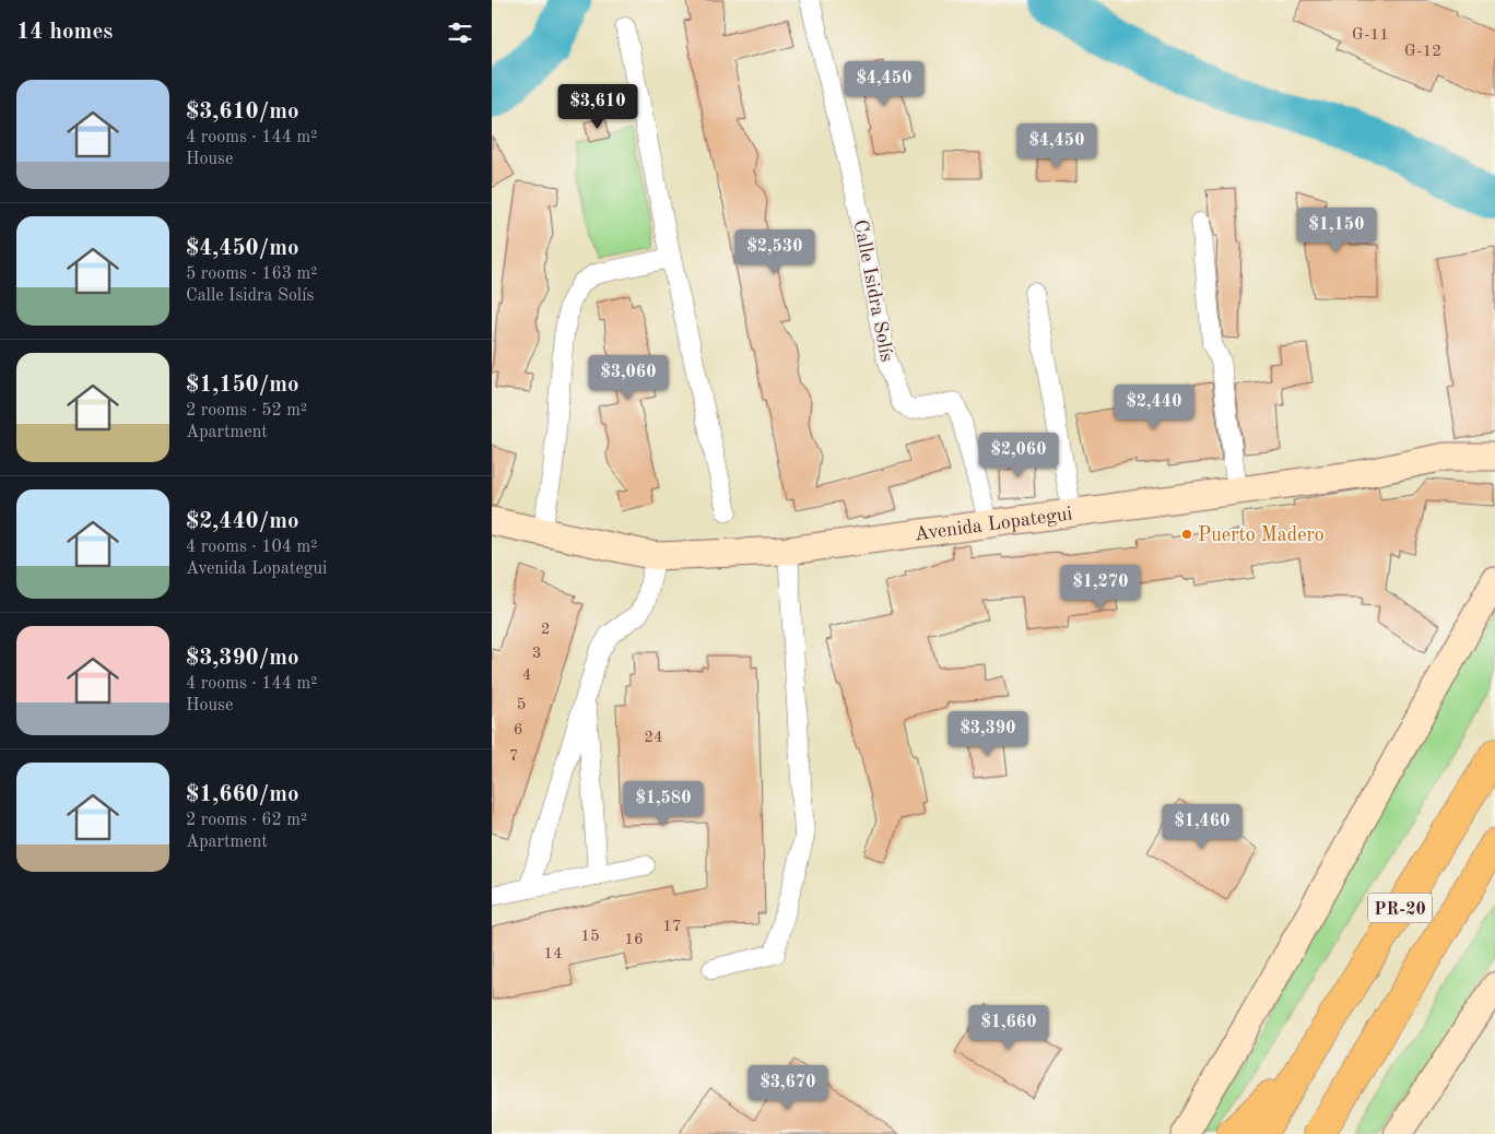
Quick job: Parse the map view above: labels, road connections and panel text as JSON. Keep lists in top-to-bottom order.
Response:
{
  "streets": {
    "highway": ["PR-20"],
    "street": ["Calle Isidra Solís", "Avenida Lopategui"]
  },
  "crossings": [
    ["Calle Isidra Solís", "Avenida Lopategui"]
  ],
  "places": ["Puerto Madero"],
  "house_numbers": [
    "G-11",
    "G-12",
    "2",
    "3",
    "4",
    "5",
    "6",
    "24",
    "7",
    "17",
    "15",
    "16",
    "14"
  ],
  "page": {
    "heading": "14 homes",
    "price": [
      "$4,450",
      "$3,610",
      "$4,450",
      "$1,150",
      "$2,530",
      "$3,060",
      "$2,440",
      "$2,060",
      "$1,270",
      "$3,390",
      "$1,580",
      "$1,460",
      "$1,660",
      "$3,670"
    ],
    "list": [
      {
        "name": "$3,610/mo",
        "note": "4 rooms · 144 m² · House"
      },
      {
        "name": "$4,450/mo",
        "note": "5 rooms · 163 m² · Calle Isidra Solís"
      },
      {
        "name": "$1,150/mo",
        "note": "2 rooms · 52 m² · Apartment"
      },
      {
        "name": "$2,440/mo",
        "note": "4 rooms · 104 m² · Avenida Lopategui"
      },
      {
        "name": "$3,390/mo",
        "note": "4 rooms · 144 m² · House"
      },
      {
        "name": "$1,660/mo",
        "note": "2 rooms · 62 m² · Apartment"
      }
    ]
  }
}
